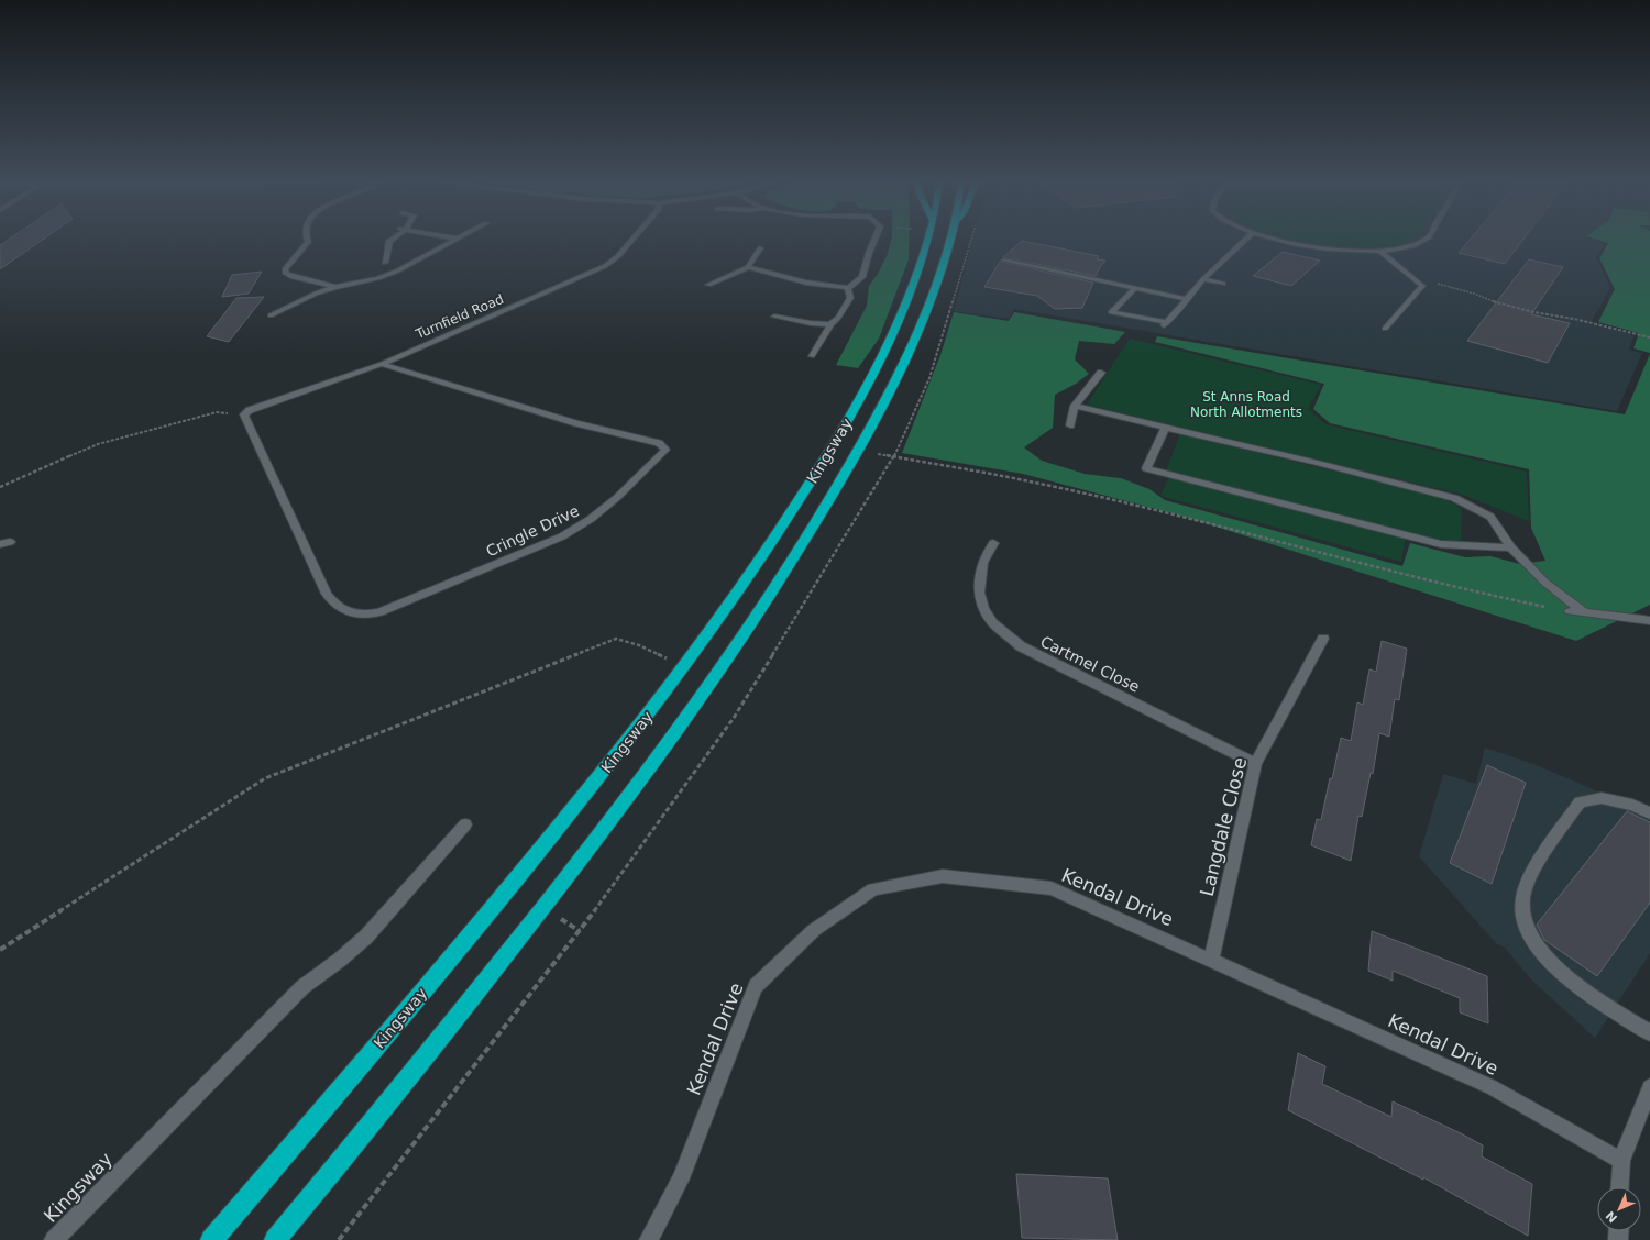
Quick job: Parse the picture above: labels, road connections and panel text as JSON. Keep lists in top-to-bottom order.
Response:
{
  "streets": {
    "highway": ["Kingsway"],
    "street": [
      "Turnfield Road",
      "Cringle Drive",
      "Cartmel Close",
      "Langdale Close",
      "Kendal Drive"
    ]
  },
  "crossings": [
    ["Turnfield Road", "Cringle Drive"],
    ["Cartmel Close", "Langdale Close"],
    ["Langdale Close", "Kendal Drive"]
  ],
  "parks": ["St Anns Road North Allotments"],
  "north": "bottom left"
}
